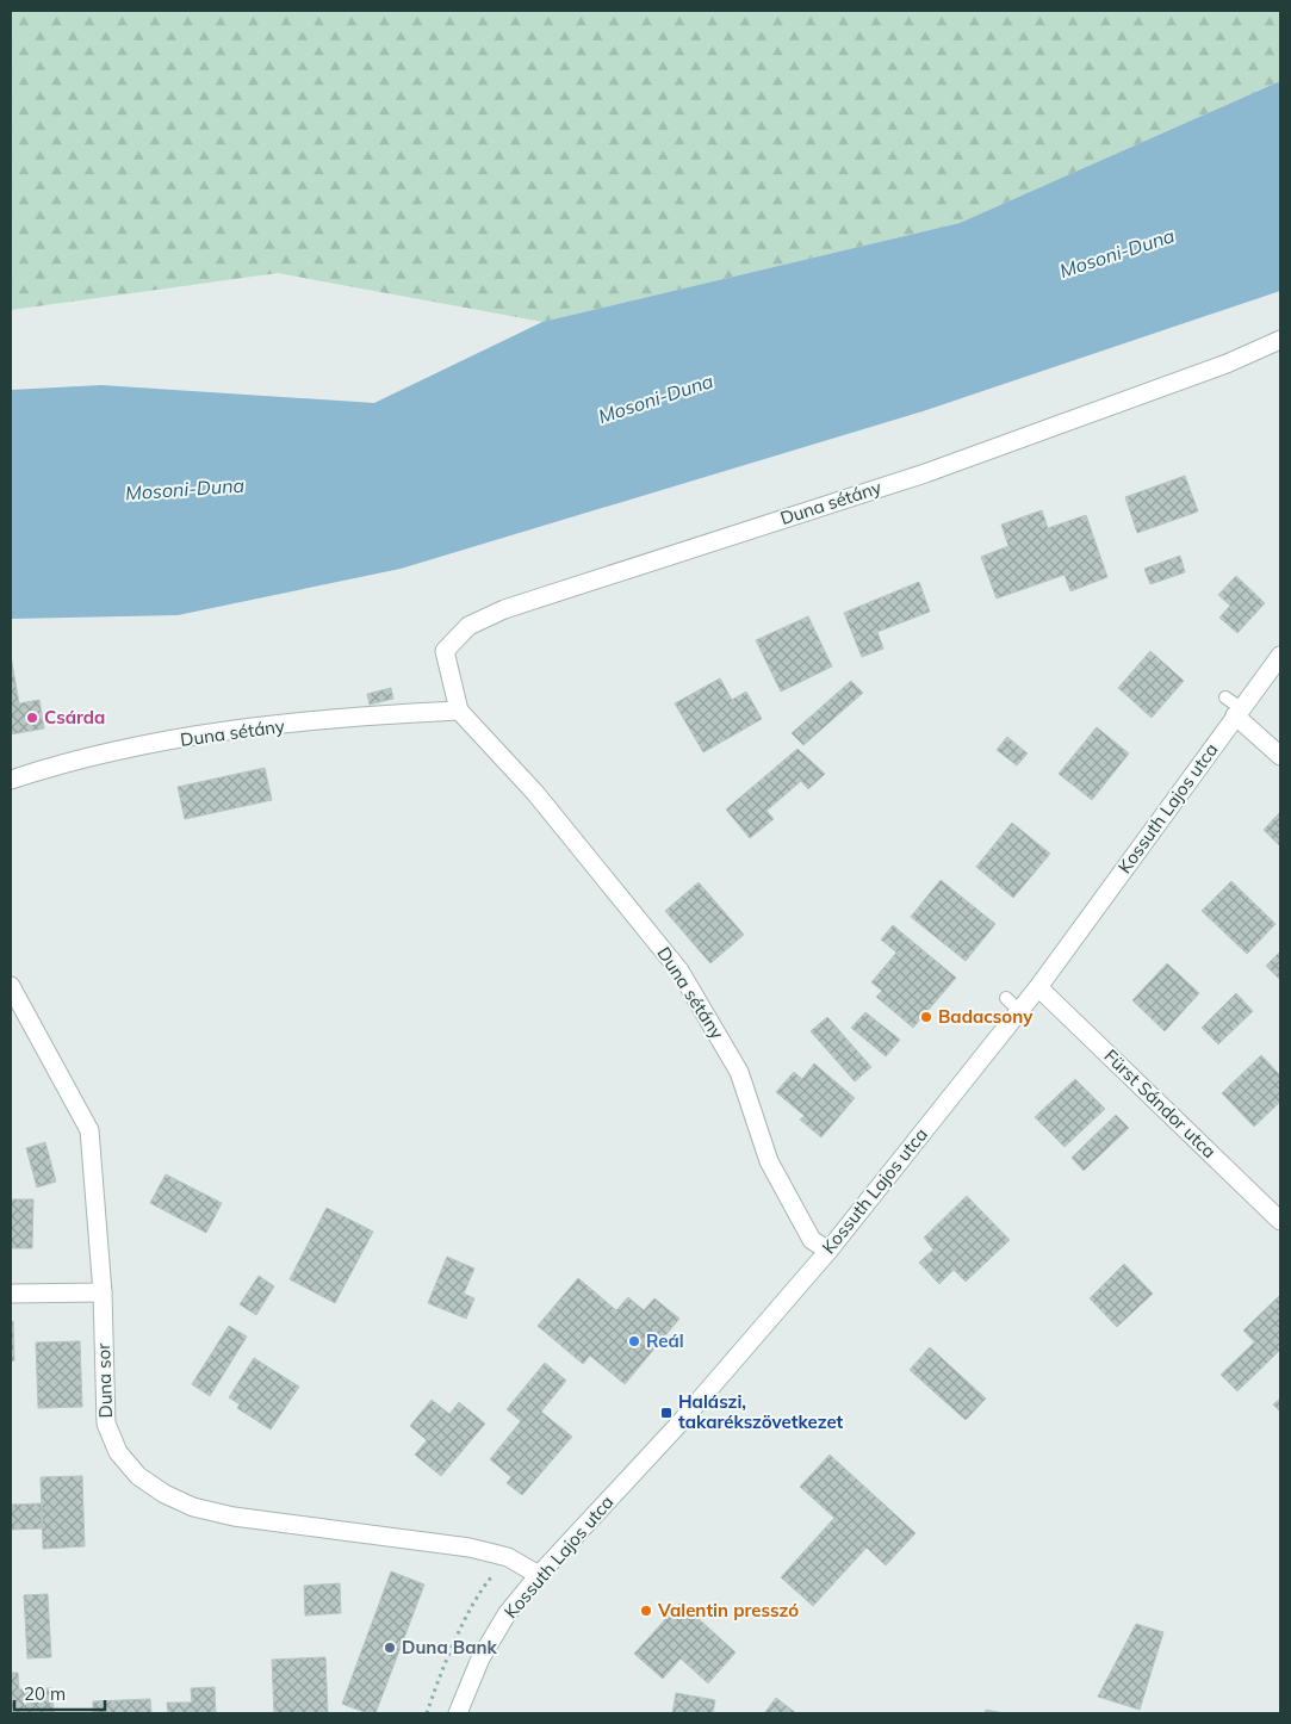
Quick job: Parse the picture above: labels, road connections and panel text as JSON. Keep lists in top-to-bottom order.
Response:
{
  "streets": {
    "street": [
      "Duna sétány",
      "Kossuth Lajos utca",
      "Fürst Sándor utca",
      "Duna sor"
    ]
  },
  "crossings": [
    ["Duna sétány", "Kossuth Lajos utca"],
    ["Kossuth Lajos utca", "Fürst Sándor utca"],
    ["Kossuth Lajos utca", "Duna sor"]
  ],
  "water": ["Mosoni-Duna"],
  "places": {
    "other": [
      "Csárda",
      "Badacsony",
      "Reál",
      "Valentin presszó",
      "Duna Bank"
    ],
    "transit": ["Halászi, takarékszövetkezet"]
  },
  "scale_bar": "20 m"
}
